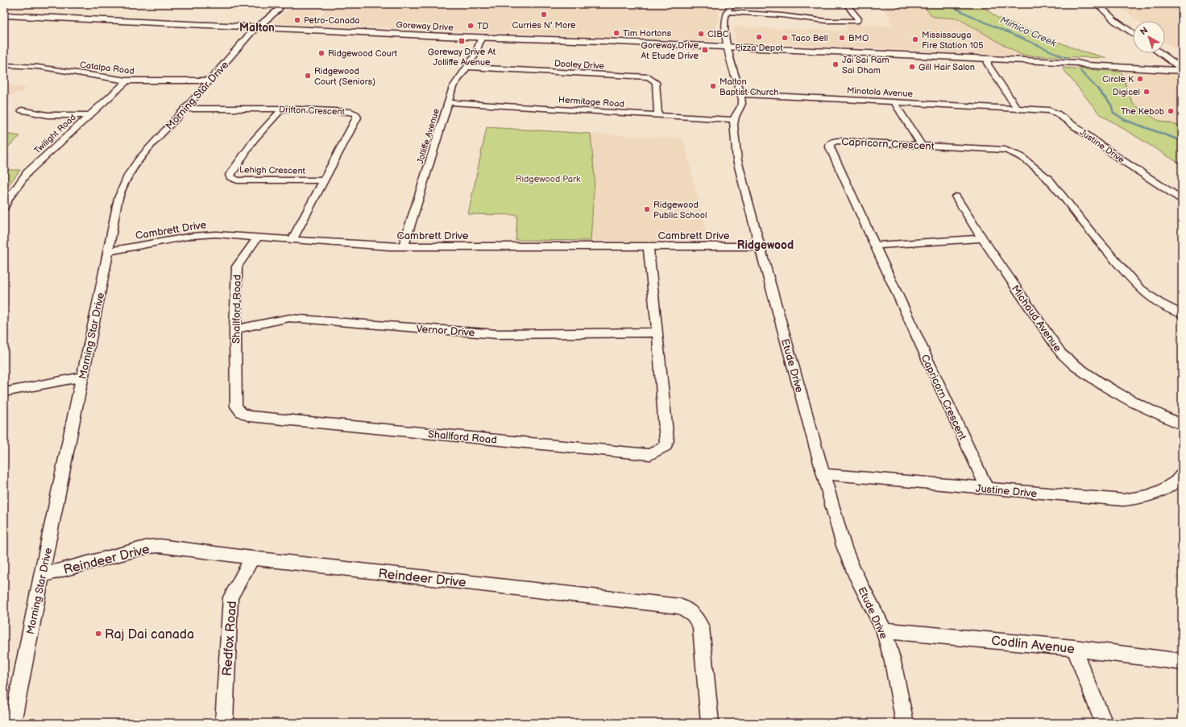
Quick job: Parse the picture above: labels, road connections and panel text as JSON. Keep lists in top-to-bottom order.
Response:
{
  "streets": {
    "main road": ["Goreway Drive"],
    "street": [
      "Dooley Drive",
      "Catalpa Road",
      "Minotola Avenue",
      "Morning Star Drive",
      "Hermitage Road",
      "Drifton Crescent",
      "Twilight Road",
      "Jolliffe Avenue",
      "Capricorn Crescent",
      "Justine Drive",
      "Lehigh Crescent",
      "Cambrett Drive",
      "Shallford Road",
      "Michaud Avenue",
      "Vernor Drive",
      "Etude Drive",
      "Reindeer Drive",
      "Redfox Road",
      "Codlin Avenue"
    ]
  },
  "crossings": [
    ["Goreway Drive", "Morning Star Drive"],
    ["Goreway Drive", "Jolliffe Avenue"],
    ["Goreway Drive", "Etude Drive"],
    ["Dooley Drive", "Hermitage Road"],
    ["Dooley Drive", "Jolliffe Avenue"],
    ["Catalpa Road", "Morning Star Drive"],
    ["Catalpa Road", "Twilight Road"],
    ["Minotola Avenue", "Justine Drive"],
    ["Minotola Avenue", "Etude Drive"],
    ["Morning Star Drive", "Drifton Crescent"],
    ["Morning Star Drive", "Cambrett Drive"],
    ["Morning Star Drive", "Reindeer Drive"],
    ["Hermitage Road", "Jolliffe Avenue"],
    ["Hermitage Road", "Etude Drive"],
    ["Drifton Crescent", "Lehigh Crescent"],
    ["Drifton Crescent", "Cambrett Drive"],
    ["Jolliffe Avenue", "Cambrett Drive"],
    ["Capricorn Crescent", "Justine Drive"],
    ["Justine Drive", "Etude Drive"],
    ["Cambrett Drive", "Shallford Road"],
    ["Cambrett Drive", "Etude Drive"],
    ["Shallford Road", "Vernor Drive"],
    ["Etude Drive", "Codlin Avenue"],
    ["Reindeer Drive", "Redfox Road"]
  ],
  "districts": ["Malton", "Ridgewood"],
  "water": ["Mimico Creek"],
  "parks": ["Ridgewood Park"],
  "places": {
    "other": [
      "Curries N' More",
      "Petro-Canada",
      "TD",
      "Tim Hortons",
      "CIBC",
      "Pizza Depot",
      "Taco Bell",
      "BMO",
      "Mississauga Fire Station 105",
      "Ridgewood Court",
      "Jai Sai Ram Sai Dham",
      "Gill Hair Salon",
      "Ridgewood Court (Seniors)",
      "Circle K",
      "Malton Baptist Church",
      "Digicel",
      "The Kebob",
      "Ridgewood Public School",
      "Raj Dai canada"
    ],
    "transit": ["Goreway Drive At Jolliffe Avenue", "Goreway Drive At Etude Drive"]
  },
  "north": "top left"
}
